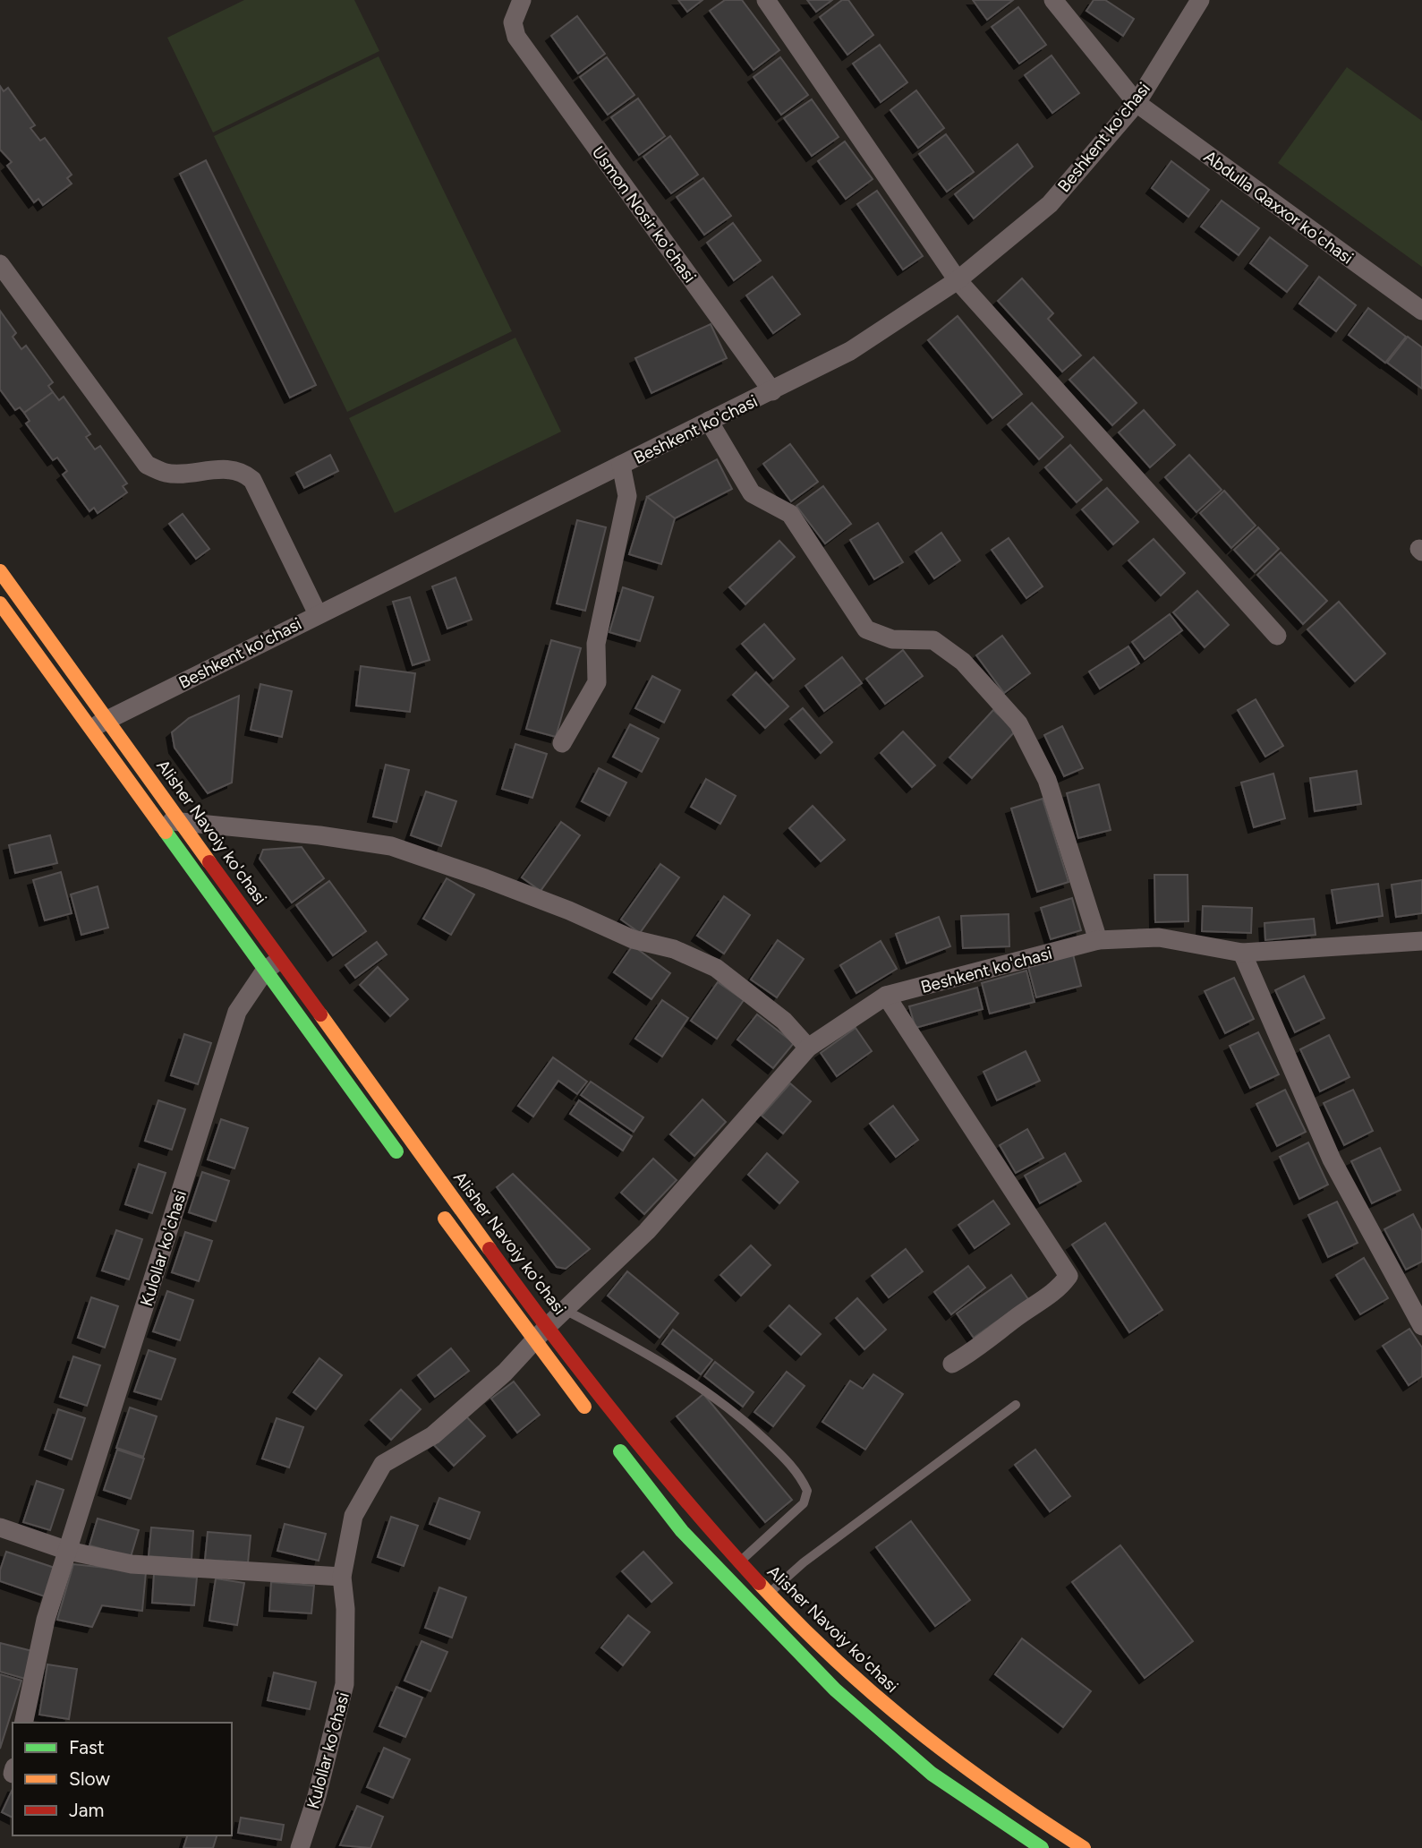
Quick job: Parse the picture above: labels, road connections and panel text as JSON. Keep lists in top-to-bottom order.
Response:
{
  "streets": {
    "main road": ["Alisher Navoiy ko'chasi"],
    "street": [
      "Beshkent ko'chasi",
      "Abdulla Qaxxor ko'chasi",
      "Usmon Nosir ko'chasi",
      "Kulollar ko'chasi"
    ]
  },
  "crossings": [
    ["Beshkent ko'chasi", "Abdulla Qaxxor ko'chasi"],
    ["Beshkent ko'chasi", "Usmon Nosir ko'chasi"],
    ["Beshkent ko'chasi", "Alisher Navoiy ko'chasi"],
    ["Beshkent ko'chasi", "Kulollar ko'chasi"],
    ["Alisher Navoiy ko'chasi", "Kulollar ko'chasi"]
  ],
  "legend": ["Fast", "Slow", "Jam"]
}
